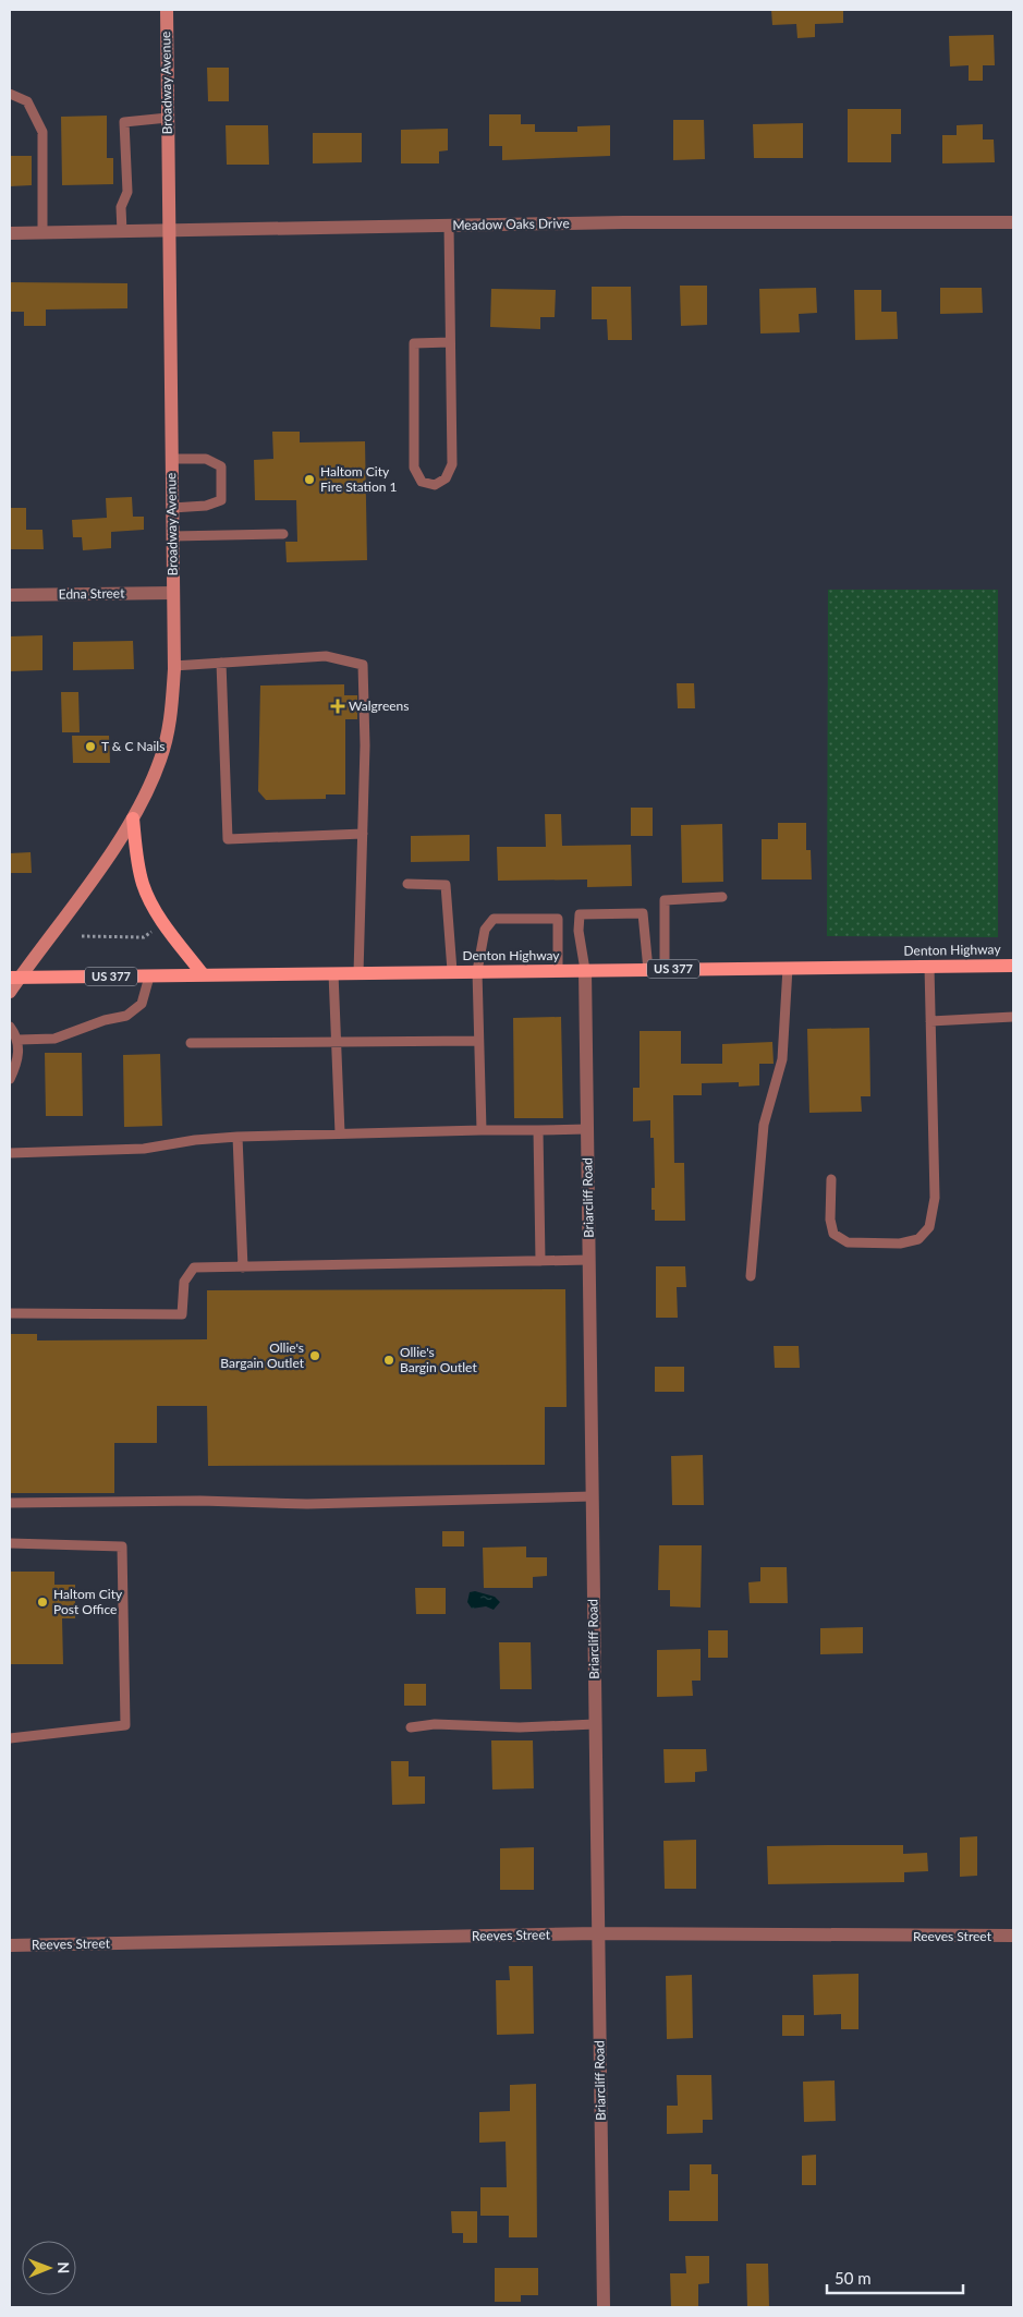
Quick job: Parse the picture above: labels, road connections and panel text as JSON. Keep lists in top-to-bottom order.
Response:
{
  "streets": {
    "main road": ["Broadway Avenue", "Denton Highway", "US 377"],
    "street": [
      "Meadow Oaks Drive",
      "Edna Street",
      "Briarcliff Road",
      "Reeves Street"
    ]
  },
  "crossings": [
    ["Broadway Avenue", "Meadow Oaks Drive"],
    ["Broadway Avenue", "Edna Street"],
    ["Broadway Avenue", "Denton Highway"],
    ["Denton Highway", "Briarcliff Road"],
    ["Briarcliff Road", "Reeves Street"]
  ],
  "places": {
    "other": [
      "Haltom City Fire Station 1",
      "T & C Nails",
      "Ollie's Bargain Outlet",
      "Ollie's Bargin Outlet",
      "Haltom City Post Office"
    ],
    "health": ["Walgreens"]
  },
  "scale_bar": "50 m",
  "north": "right"
}
